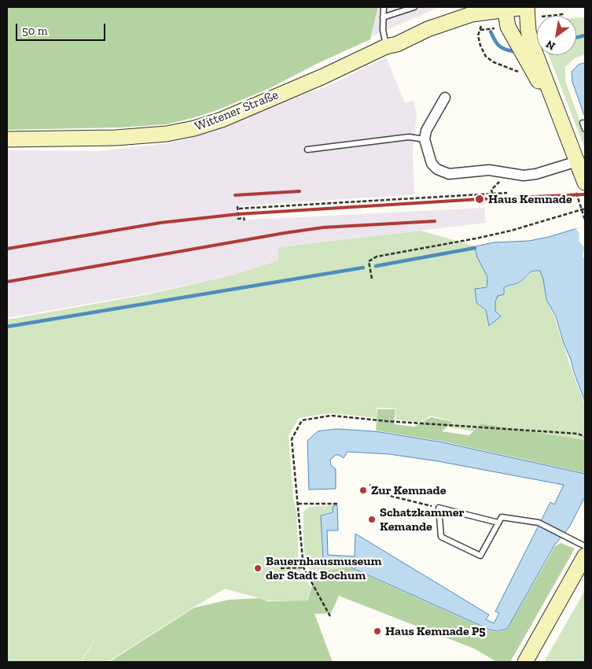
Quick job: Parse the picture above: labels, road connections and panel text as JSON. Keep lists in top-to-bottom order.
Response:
{
  "streets": {
    "main road": ["Wittener Straße"]
  },
  "places": [
    "Haus Kemnade",
    "Zur Kemnade",
    "Schatzkammer Kemande",
    "Bauernhausmuseum der Stadt Bochum",
    "Haus Kemnade P5"
  ],
  "scale_bar": "50 m",
  "north": "bottom left"
}
